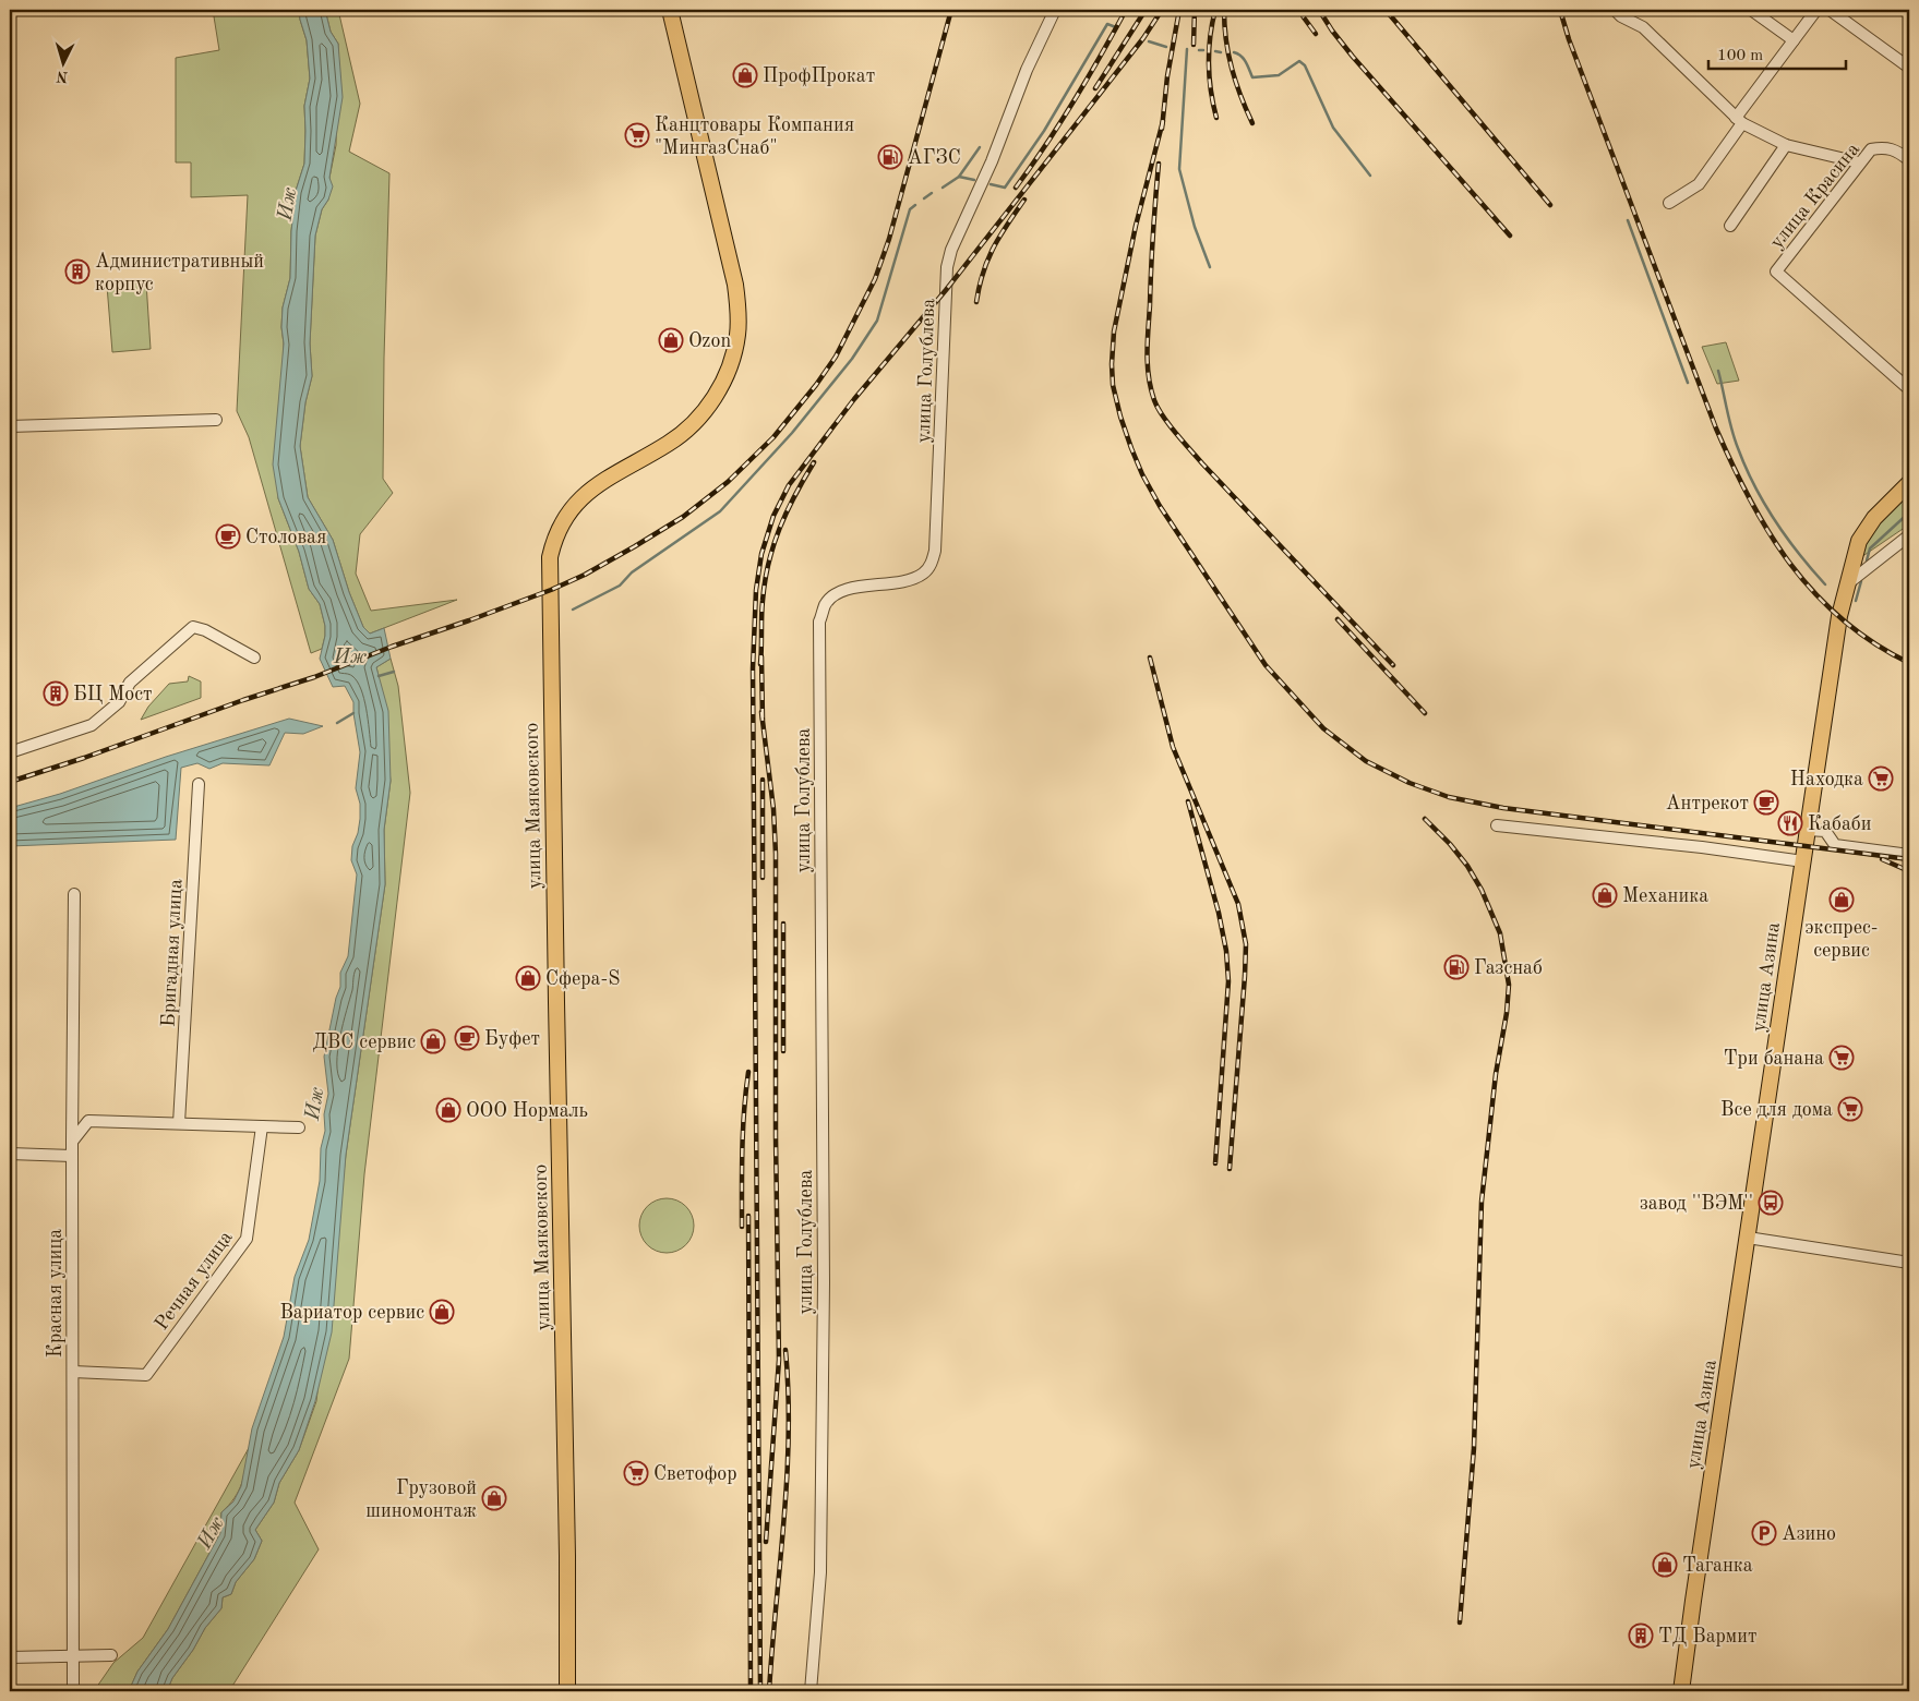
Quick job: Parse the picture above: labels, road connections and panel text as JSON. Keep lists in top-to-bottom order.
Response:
{
  "streets": {
    "main road": ["улица Маяковского", "улица Азина"],
    "street": [
      "улица Красина",
      "улица Голублева",
      "Бригадная улица",
      "Речная улица",
      "Красная улица"
    ]
  },
  "crossings": [
    ["Речная улица", "Красная улица"]
  ],
  "water": ["Иж"],
  "places": {
    "shop": [
      "ПрофПрокат",
      "Ozon",
      "Механика",
      "экспрес- сервис",
      "Сфера-S",
      "ДВС сервис",
      "ООО Нормаль",
      "Вариатор сервис",
      "Грузовой шиномонтаж",
      "Таганка"
    ],
    "supermarket": [
      "Канцтовары Компания \"МингазСнаб\"",
      "Находка",
      "Три банана",
      "Все для дома",
      "Светофор"
    ],
    "fuel station": ["АГЗС", "Газснаб"],
    "building": ["Административный корпус", "БЦ Мост", "ТД Вармит"],
    "cafe": ["Столовая", "Антрекот", "Буфет"],
    "restaurant": ["Кабаби"],
    "bus stop": ["завод ''ВЭМ''"],
    "parking": ["Азино"]
  },
  "scale_bar": "100 m",
  "north": "bottom"
}
